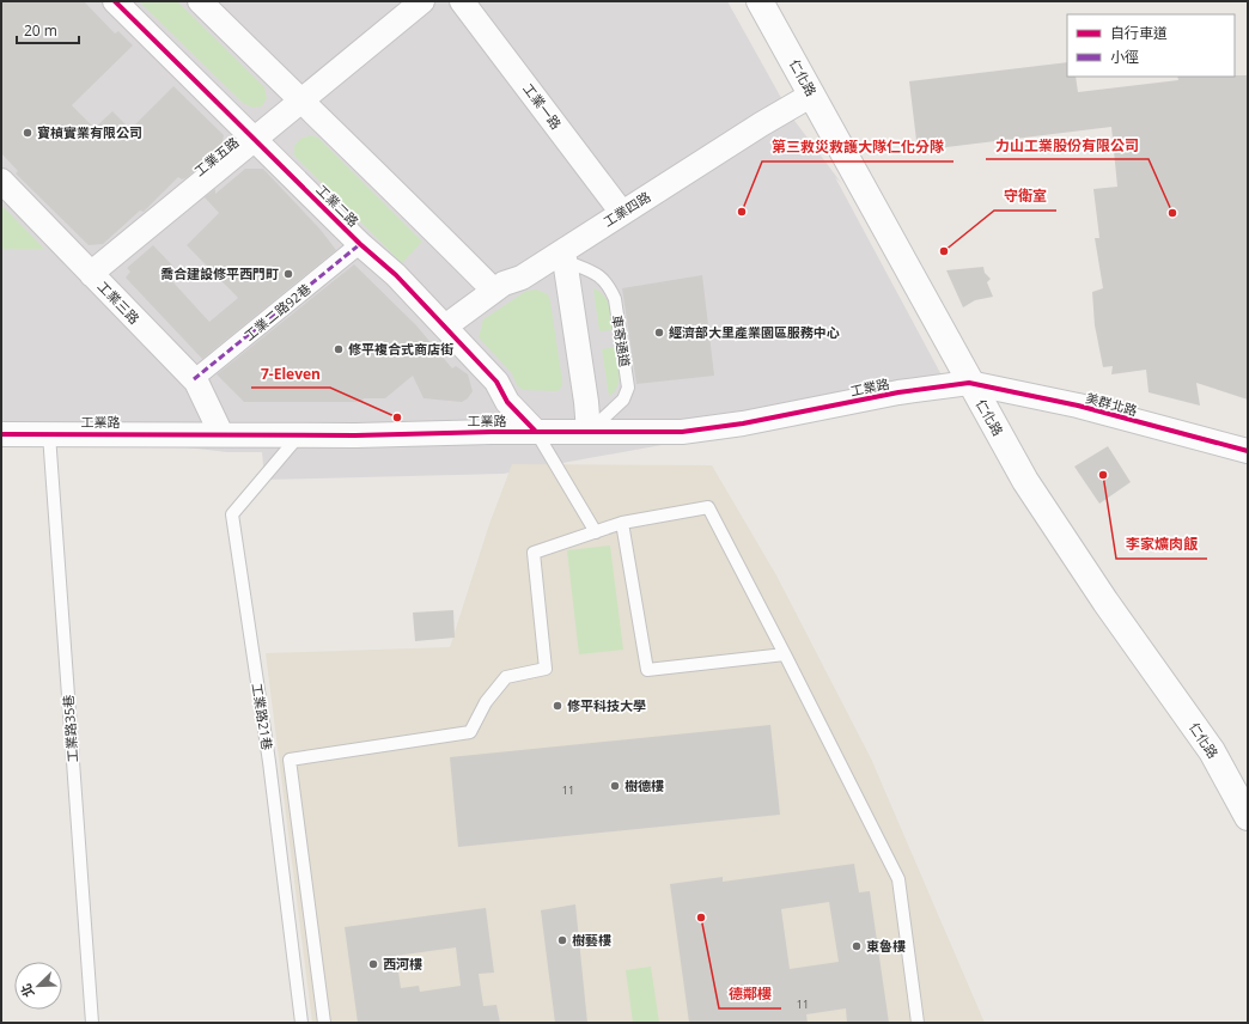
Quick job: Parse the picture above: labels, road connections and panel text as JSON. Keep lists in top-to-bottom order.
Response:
{
  "streets": {
    "main road": ["仁化路"],
    "street": [
      "工業一路",
      "工業五路",
      "工業二路",
      "工業四路",
      "工業三路",
      "工業二路92巷",
      "工業路",
      "美群北路"
    ],
    "lane": ["車寄通道", "工業路21巷", "工業路35巷"]
  },
  "crossings": [
    ["仁化路", "工業四路"],
    ["仁化路", "工業路"],
    ["仁化路", "美群北路"],
    ["工業一路", "工業四路"],
    ["工業五路", "工業二路"],
    ["工業五路", "工業三路"],
    ["工業二路", "工業四路"],
    ["工業二路", "工業二路92巷"],
    ["工業二路", "工業路"],
    ["工業四路", "車寄通道"],
    ["工業三路", "工業二路92巷"],
    ["工業三路", "工業路"],
    ["車寄通道", "工業路"],
    ["工業路", "美群北路"],
    ["工業路", "工業路21巷"],
    ["工業路", "工業路35巷"]
  ],
  "places": [
    "寶楨實業有限公司",
    "第三救災救護大隊仁化分隊",
    "力山工業股份有限公司",
    "守衛室",
    "喬合建設修平西門町",
    "經濟部大里產業園區服務中心",
    "修平複合式商店街",
    "7-Eleven",
    "李家爌肉飯",
    "修平科技大學",
    "樹德樓",
    "德鄰樓",
    "樹藝樓",
    "東魯樓",
    "西河樓"
  ],
  "house_numbers": ["11", "11"],
  "legend": ["自行車道", "小徑"],
  "scale_bar": "20 m",
  "north": "bottom left"
}
